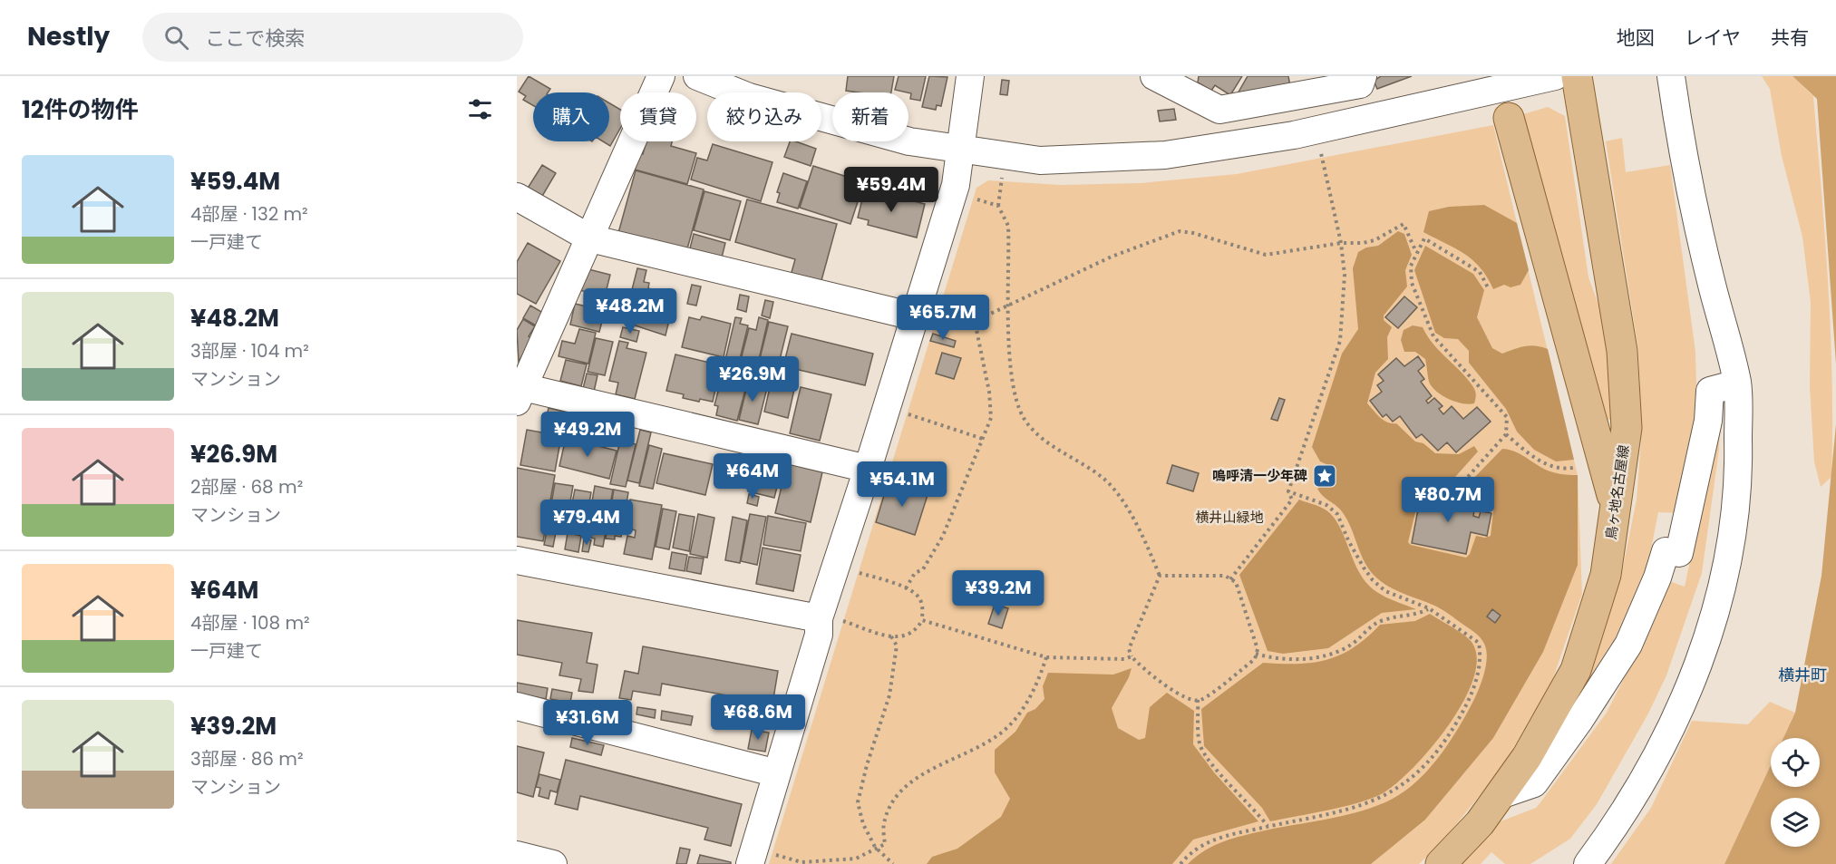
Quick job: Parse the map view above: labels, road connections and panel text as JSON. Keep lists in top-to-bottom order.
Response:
{
  "streets": {
    "main road": ["鳥ヶ地名古屋線"]
  },
  "districts": ["横井町"],
  "parks": ["横井山緑地"],
  "places": {
    "place": ["嗚呼清一少年碑"]
  },
  "page": {
    "header": "Nestly",
    "search": "ここで検索",
    "nav": ["地図", "レイヤ", "共有"],
    "heading": "12件の物件",
    "chip": [
      "購入",
      "賃貸",
      "絞り込み",
      "新着"
    ],
    "list": [
      {
        "name": "¥59.4M",
        "note": "4部屋 · 132 m² · 一戸建て"
      },
      {
        "name": "¥48.2M",
        "note": "3部屋 · 104 m² · マンション"
      },
      {
        "name": "¥26.9M",
        "note": "2部屋 · 68 m² · マンション"
      },
      {
        "name": "¥64M",
        "note": "4部屋 · 108 m² · 一戸建て"
      },
      {
        "name": "¥39.2M",
        "note": "3部屋 · 86 m² · マンション"
      }
    ],
    "price": [
      "¥59.4M",
      "¥48.2M",
      "¥65.7M",
      "¥26.9M",
      "¥49.2M",
      "¥64M",
      "¥54.1M",
      "¥80.7M",
      "¥79.4M",
      "¥39.2M",
      "¥68.6M",
      "¥31.6M"
    ]
  }
}
